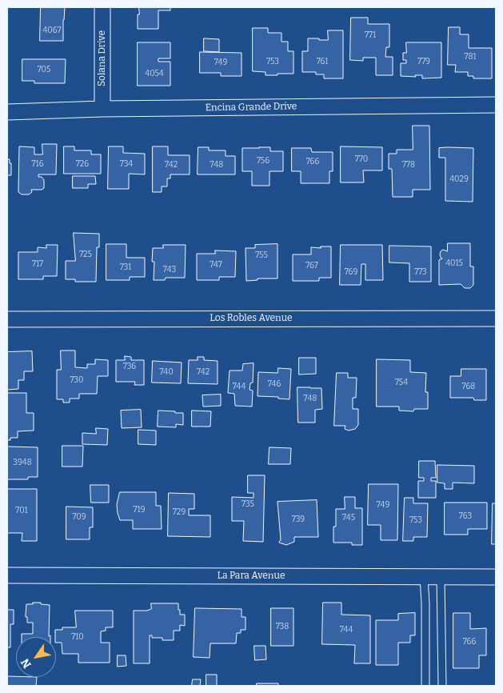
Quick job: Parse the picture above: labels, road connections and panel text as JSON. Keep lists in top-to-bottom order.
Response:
{
  "streets": {
    "street": [
      "Solana Drive",
      "Encina Grande Drive",
      "Los Robles Avenue",
      "La Para Avenue"
    ]
  },
  "crossings": [
    ["Solana Drive", "Encina Grande Drive"]
  ],
  "house_numbers": [
    "4067",
    "771",
    "781",
    "753",
    "761",
    "779",
    "749",
    "705",
    "4054",
    "770",
    "756",
    "766",
    "716",
    "726",
    "734",
    "742",
    "748",
    "778",
    "4029",
    "725",
    "755",
    "4015",
    "717",
    "747",
    "767",
    "731",
    "743",
    "769",
    "773",
    "736",
    "740",
    "742",
    "730",
    "754",
    "746",
    "744",
    "768",
    "748",
    "3948",
    "735",
    "749",
    "719",
    "701",
    "729",
    "763",
    "709",
    "745",
    "739",
    "753",
    "738",
    "744",
    "710",
    "766"
  ],
  "north": "bottom left"
}
